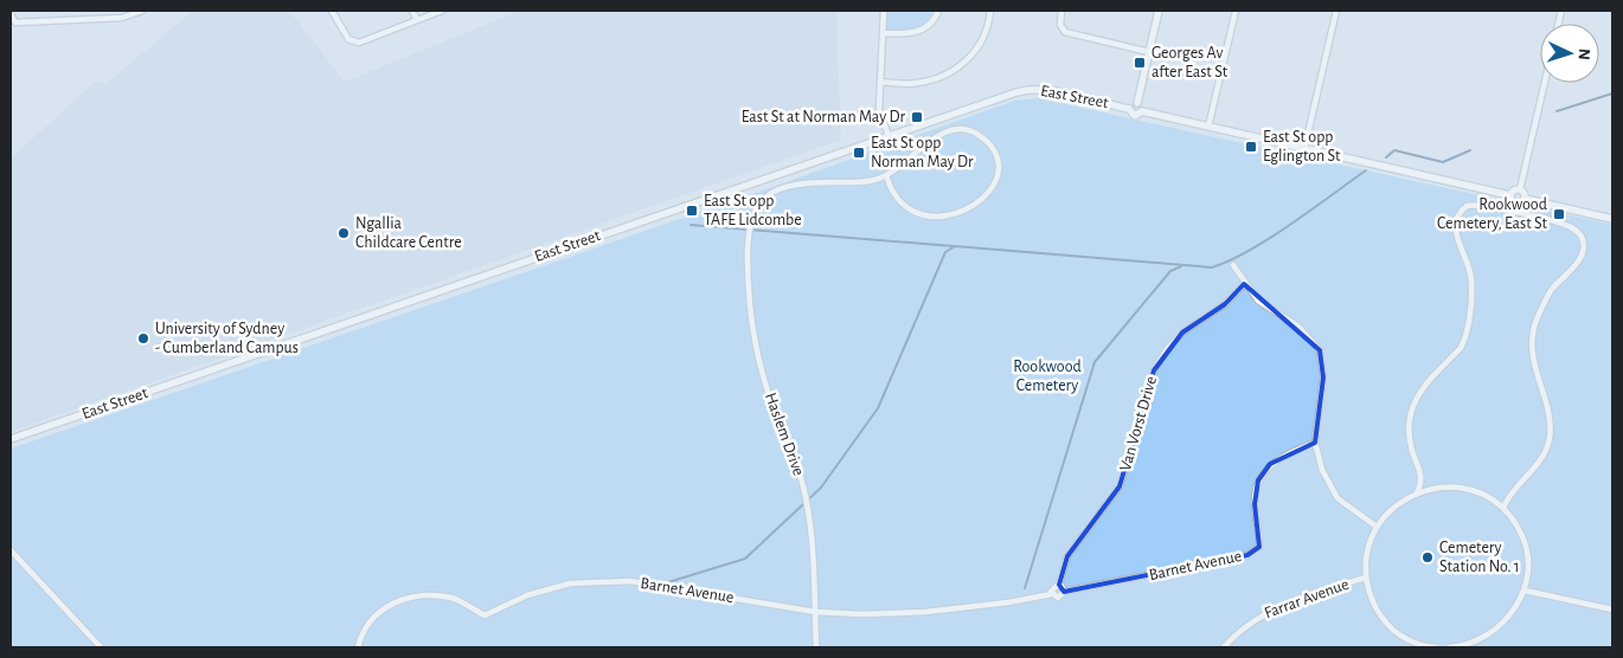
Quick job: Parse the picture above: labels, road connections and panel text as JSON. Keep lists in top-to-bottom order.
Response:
{
  "streets": {
    "main road": ["East Street"],
    "street": [
      "Van Vorst Drive",
      "Haslem Drive",
      "Barnet Avenue",
      "Farrar Avenue"
    ]
  },
  "crossings": [
    ["Haslem Drive", "Barnet Avenue"]
  ],
  "parks": ["Rookwood Cemetery"],
  "places": {
    "transit": [
      "Georges Av after East St",
      "East St at Norman May Dr",
      "East St opp Eglington St",
      "East St opp Norman May Dr",
      "East St opp TAFE Lidcombe",
      "Rookwood Cemetery, East St"
    ],
    "other": ["Ngallia Childcare Centre", "University of Sydney - Cumberland Campus", "Cemetery Station No. 1"]
  },
  "north": "right"
}
